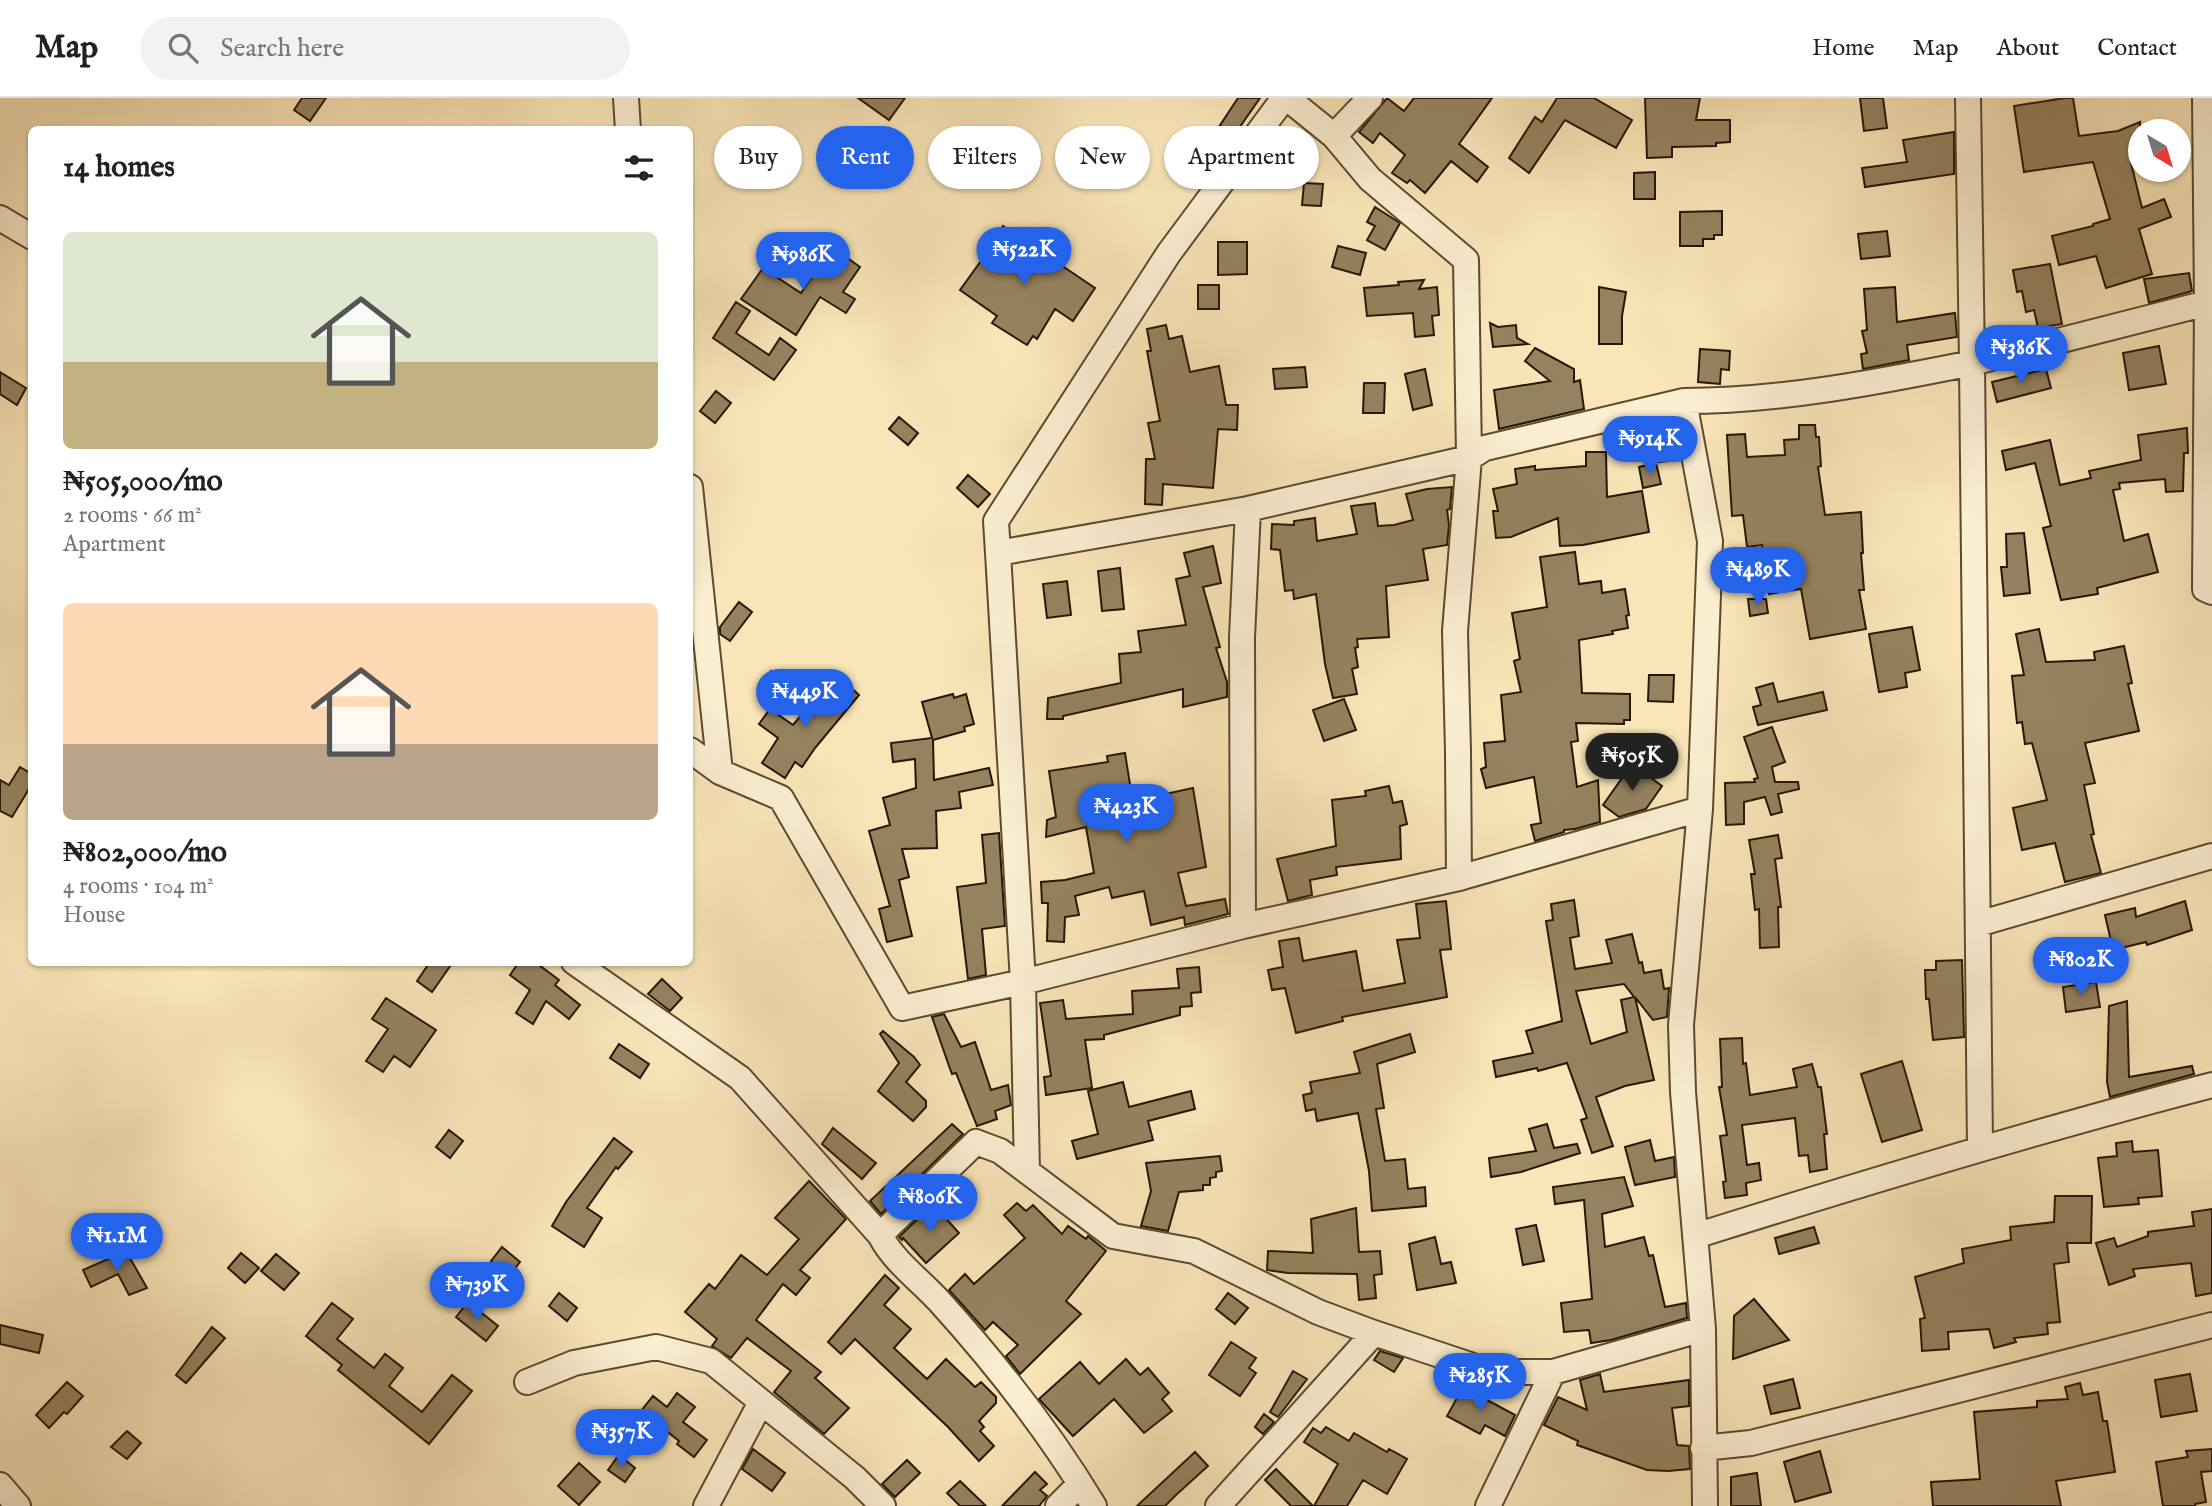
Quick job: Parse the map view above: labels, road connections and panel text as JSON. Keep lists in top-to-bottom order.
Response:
{
  "north": "bottom right",
  "page": {
    "header": "Map",
    "search": "Search here",
    "nav": [
      "Home",
      "Map",
      "About",
      "Contact"
    ],
    "chip": [
      "Buy",
      "Rent",
      "Filters",
      "New",
      "Apartment"
    ],
    "heading": "14 homes",
    "list": [
      {
        "name": "₦505,000/mo",
        "note": "2 rooms · 66 m² · Apartment"
      },
      {
        "name": "₦802,000/mo",
        "note": "4 rooms · 104 m² · House"
      }
    ],
    "price": [
      "₦522K",
      "₦986K",
      "₦386K",
      "₦914K",
      "₦489K",
      "₦449K",
      "₦505K",
      "₦423K",
      "₦802K",
      "₦806K",
      "₦1.1M",
      "₦739K",
      "₦285K",
      "₦357K"
    ]
  }
}
